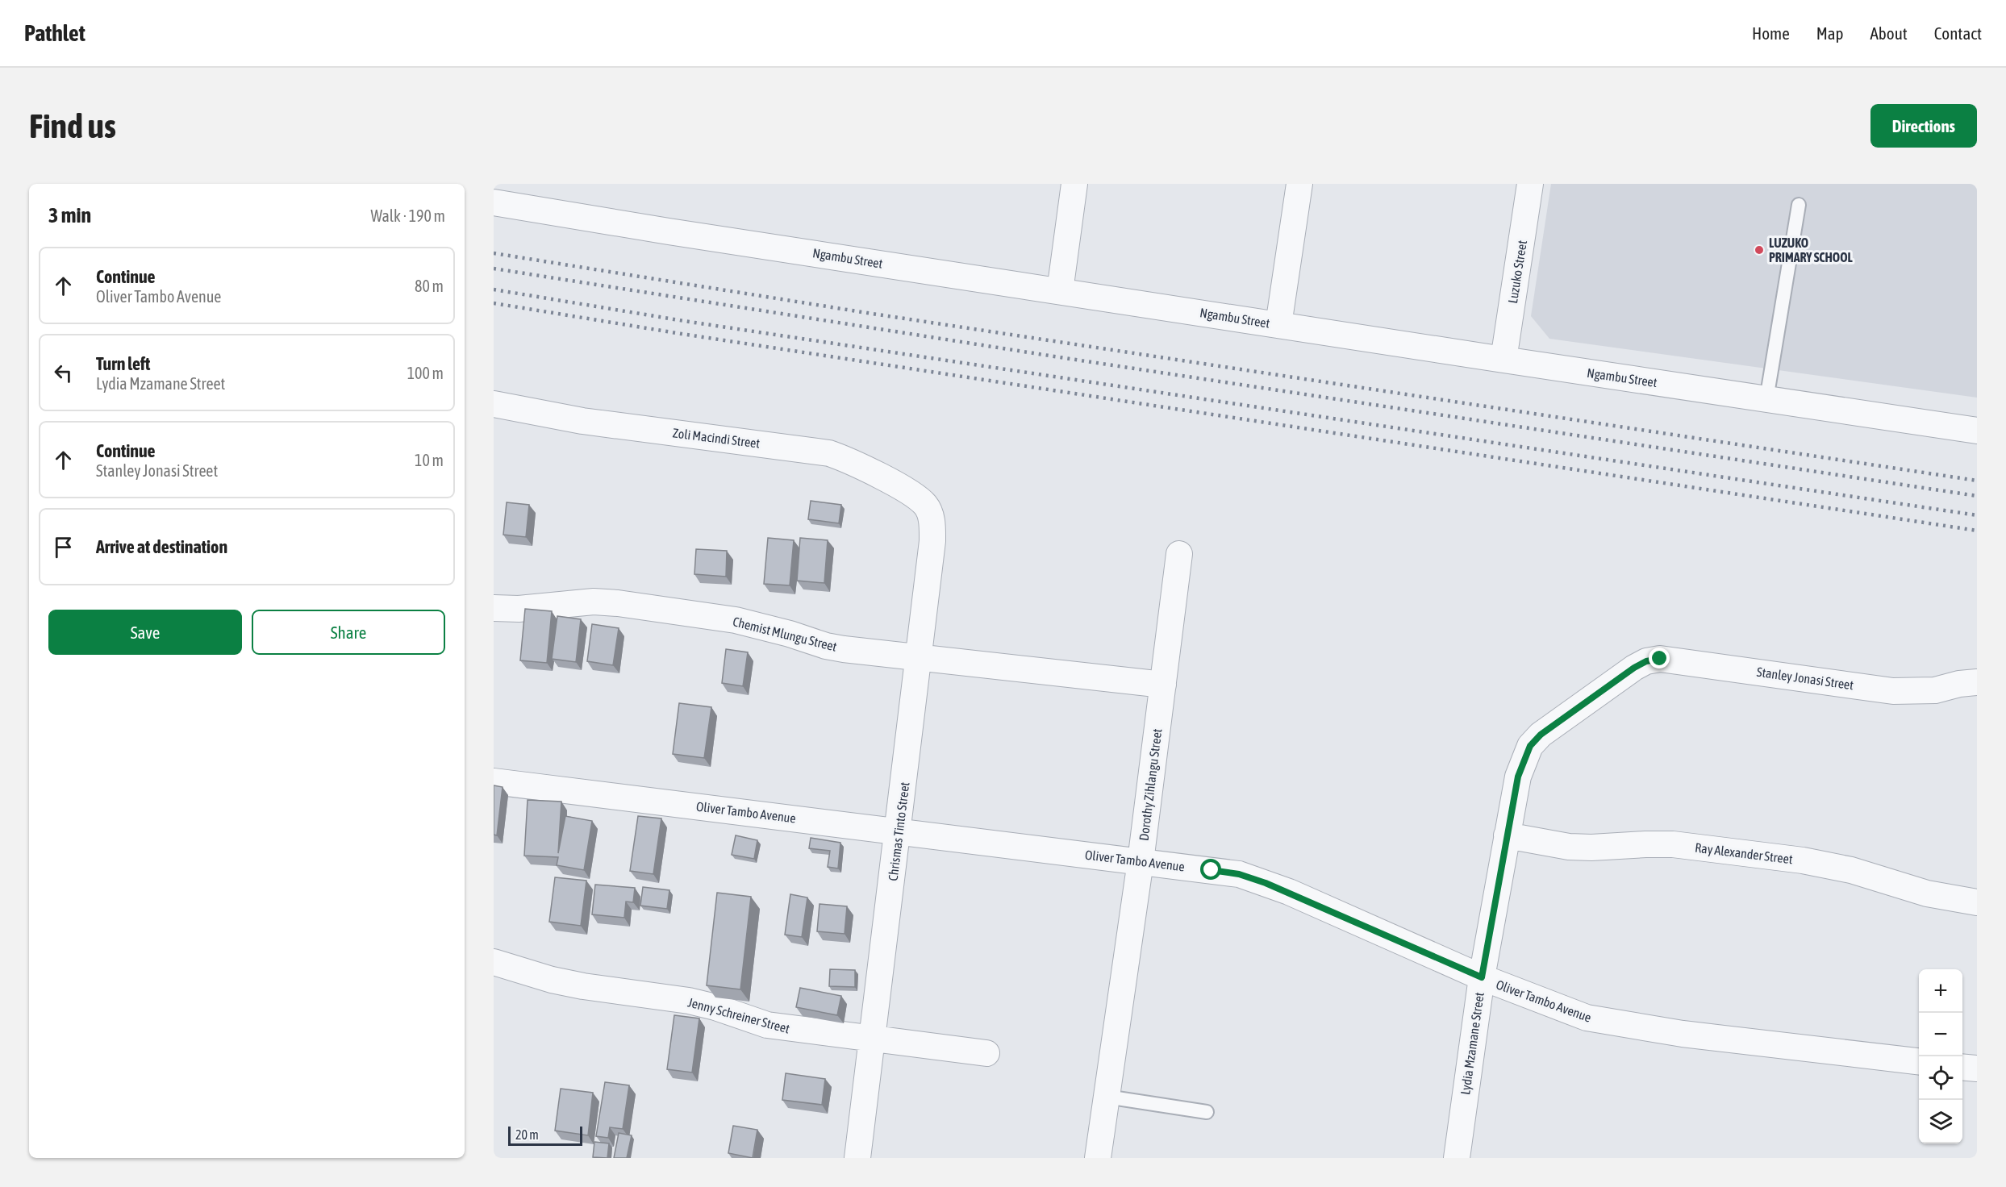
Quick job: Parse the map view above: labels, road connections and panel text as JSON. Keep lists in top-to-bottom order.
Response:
{
  "streets": {
    "street": [
      "Ngambu Street",
      "Luzuko Street",
      "Zoli Macindi Street",
      "Chemist Mlungu Street",
      "Stanley Jonasi Street",
      "Dorothy Zihlangu Street",
      "Oliver Tambo Avenue",
      "Chrismas Tinto Street",
      "Ray Alexander Street",
      "Jenny Schreiner Street",
      "Lydia Mzamane Street"
    ]
  },
  "crossings": [
    ["Ngambu Street", "Luzuko Street"],
    ["Zoli Macindi Street", "Chrismas Tinto Street"],
    ["Chemist Mlungu Street", "Dorothy Zihlangu Street"],
    ["Chemist Mlungu Street", "Chrismas Tinto Street"],
    ["Stanley Jonasi Street", "Lydia Mzamane Street"],
    ["Dorothy Zihlangu Street", "Oliver Tambo Avenue"],
    ["Oliver Tambo Avenue", "Chrismas Tinto Street"],
    ["Oliver Tambo Avenue", "Lydia Mzamane Street"],
    ["Chrismas Tinto Street", "Jenny Schreiner Street"],
    ["Ray Alexander Street", "Lydia Mzamane Street"]
  ],
  "places": ["LUZUKO PRIMARY SCHOOL"],
  "scale_bar": "20 m",
  "page": {
    "header": "Pathlet",
    "nav": [
      "Home",
      "Map",
      "About",
      "Contact"
    ],
    "buttons": [
      "Directions",
      ["Save", "Share"]
    ],
    "title": "Find us",
    "heading": ["3 min", "Walk · 190 m"],
    "list": [
      ["Continue", "Oliver Tambo Avenue", "80 m"],
      ["Turn left", "Lydia Mzamane Street", "100 m"],
      ["Continue", "Stanley Jonasi Street", "10 m"],
      "Arrive at destination"
    ],
    "map_buttons": ["+", "−"],
    "scale": "20 m"
  }
}
